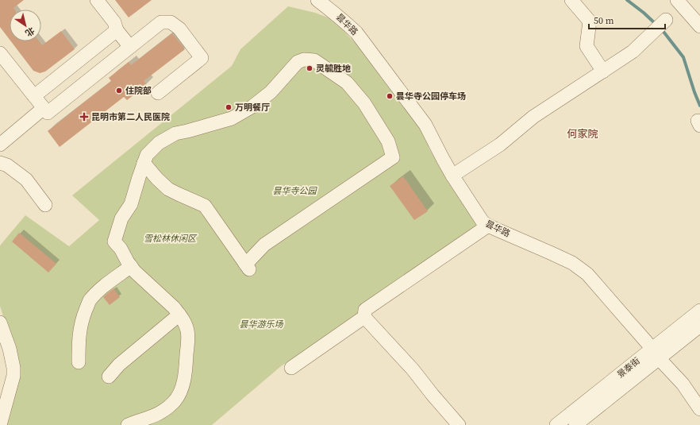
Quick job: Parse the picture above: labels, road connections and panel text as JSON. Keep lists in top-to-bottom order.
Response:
{
  "streets": {
    "street": ["昙华路", "景泰街"]
  },
  "crossings": [
    ["昙华路", "景泰街"]
  ],
  "districts": ["何家院"],
  "parks": ["昙华寺公园", "雪松林休闲区", "昙华游乐场"],
  "places": {
    "other": [
      "灵毓胜地",
      "住院部",
      "昙华寺公园停车场",
      "万明餐厅"
    ],
    "health": ["昆明市第二人民医院"]
  },
  "scale_bar": "50 m",
  "north": "bottom right"
}
